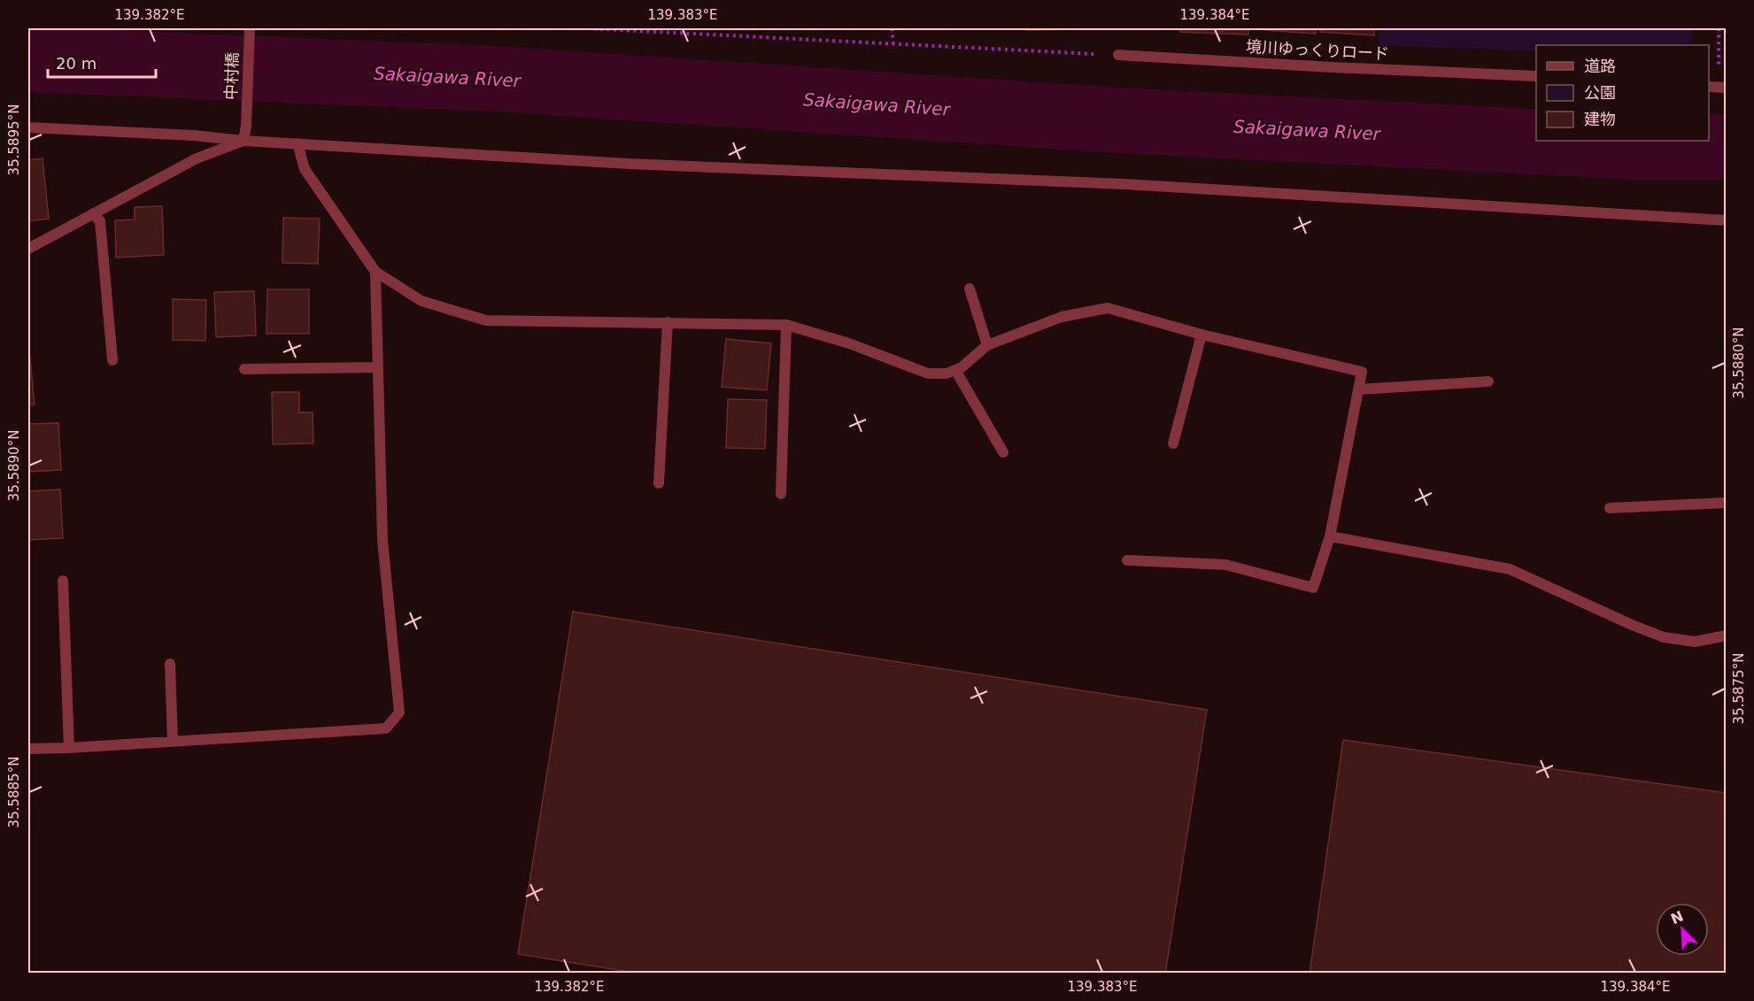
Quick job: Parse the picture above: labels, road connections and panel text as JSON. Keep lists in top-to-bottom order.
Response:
{
  "streets": {
    "street": ["境川ゆっくりロード", "中村橋"]
  },
  "water": ["Sakaigawa River"],
  "legend": ["道路", "公園", "建物"],
  "scale_bar": "20 m",
  "north": "top left",
  "coordinates": [
    "139.382°E",
    "139.383°E",
    "139.384°E",
    "35.5895°N",
    "35.5880°N",
    "35.5890°N",
    "35.5875°N",
    "35.5885°N"
  ]
}
